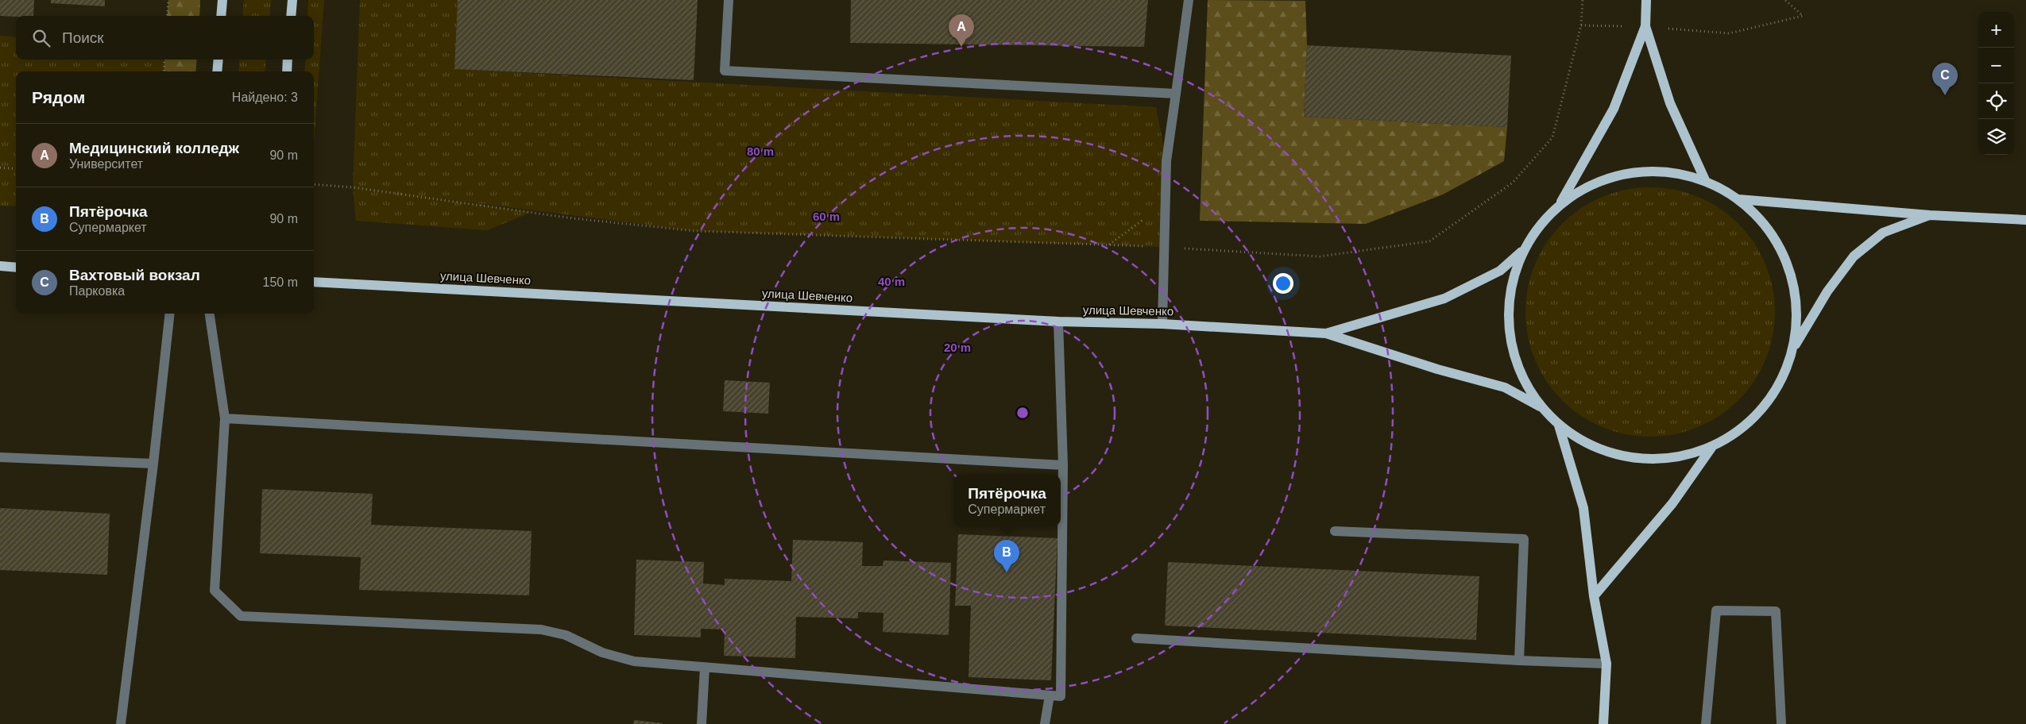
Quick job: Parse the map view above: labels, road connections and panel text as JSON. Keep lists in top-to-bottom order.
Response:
{
  "streets": {
    "main road": ["улица Шевченко"]
  },
  "page": {
    "map_buttons": ["+", "−"],
    "pins": ["A", "C", "B"],
    "search": "Поиск",
    "heading": ["Рядом", "Найдено: 3"],
    "list": [
      {
        "mark": "A",
        "name": "Медицинский колледж",
        "note": "Университет",
        "value": "90 m"
      },
      {
        "mark": "B",
        "name": "Пятёрочка",
        "note": "Супермаркет",
        "value": "90 m"
      },
      {
        "mark": "C",
        "name": "Вахтовый вокзал",
        "note": "Парковка",
        "value": "150 m"
      }
    ],
    "popup": ["Пятёрочка", "Супермаркет"]
  },
  "rings": [
    "80 m",
    "60 m",
    "40 m",
    "20 m"
  ]
}
